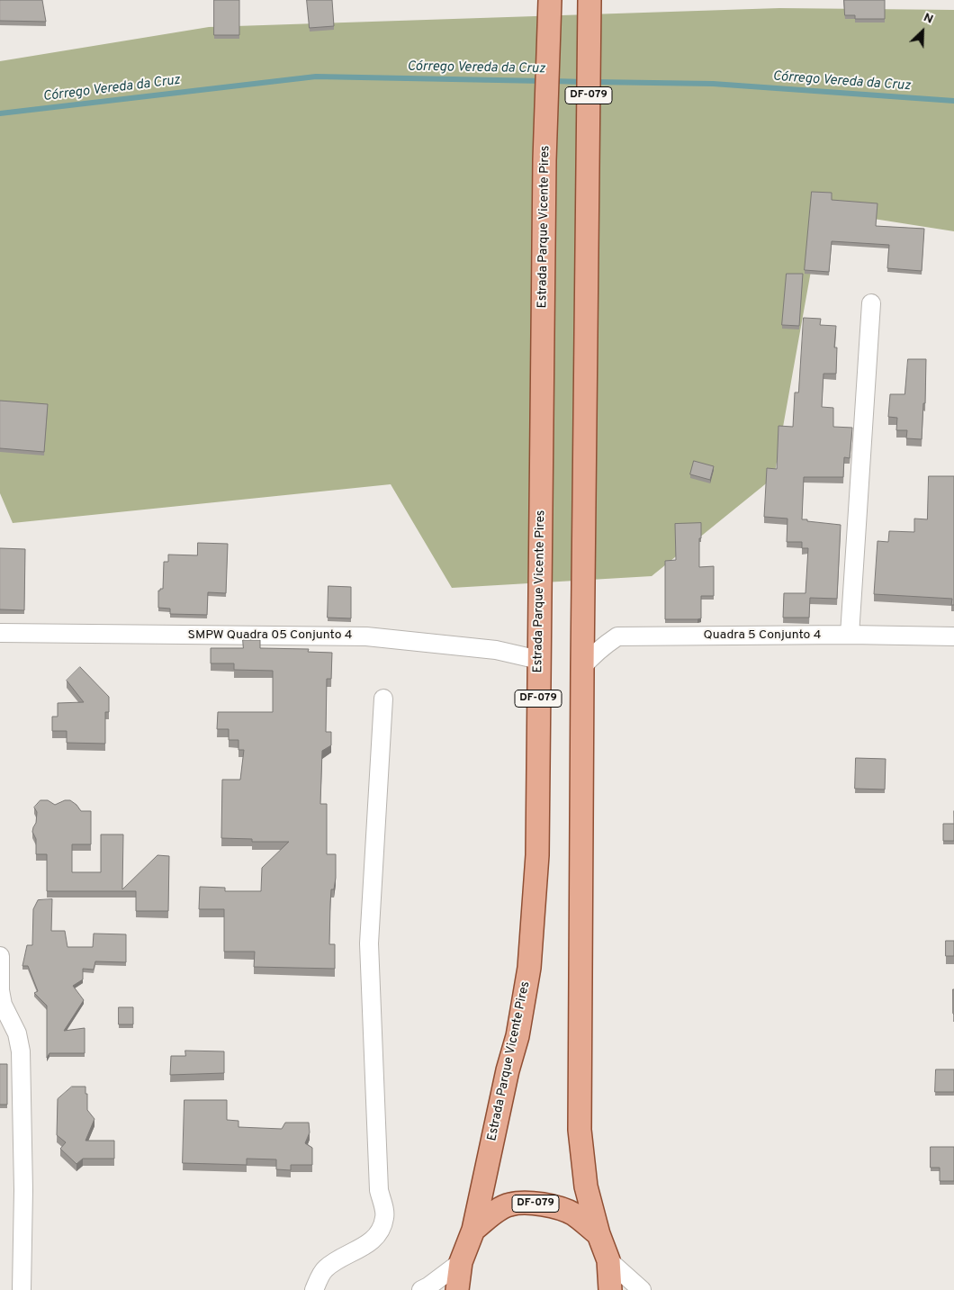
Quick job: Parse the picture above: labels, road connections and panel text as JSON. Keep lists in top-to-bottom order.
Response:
{
  "streets": {
    "main road": ["DF-079", "Estrada Parque Vicente Pires"],
    "street": ["SMPW Quadra 05 Conjunto 4", "Quadra 5 Conjunto 4"]
  },
  "crossings": [
    ["DF-079", "Estrada Parque Vicente Pires"],
    ["DF-079", "Quadra 5 Conjunto 4"],
    ["Estrada Parque Vicente Pires", "SMPW Quadra 05 Conjunto 4"]
  ],
  "water": ["Córrego Vereda da Cruz"],
  "north": "top right"
}
